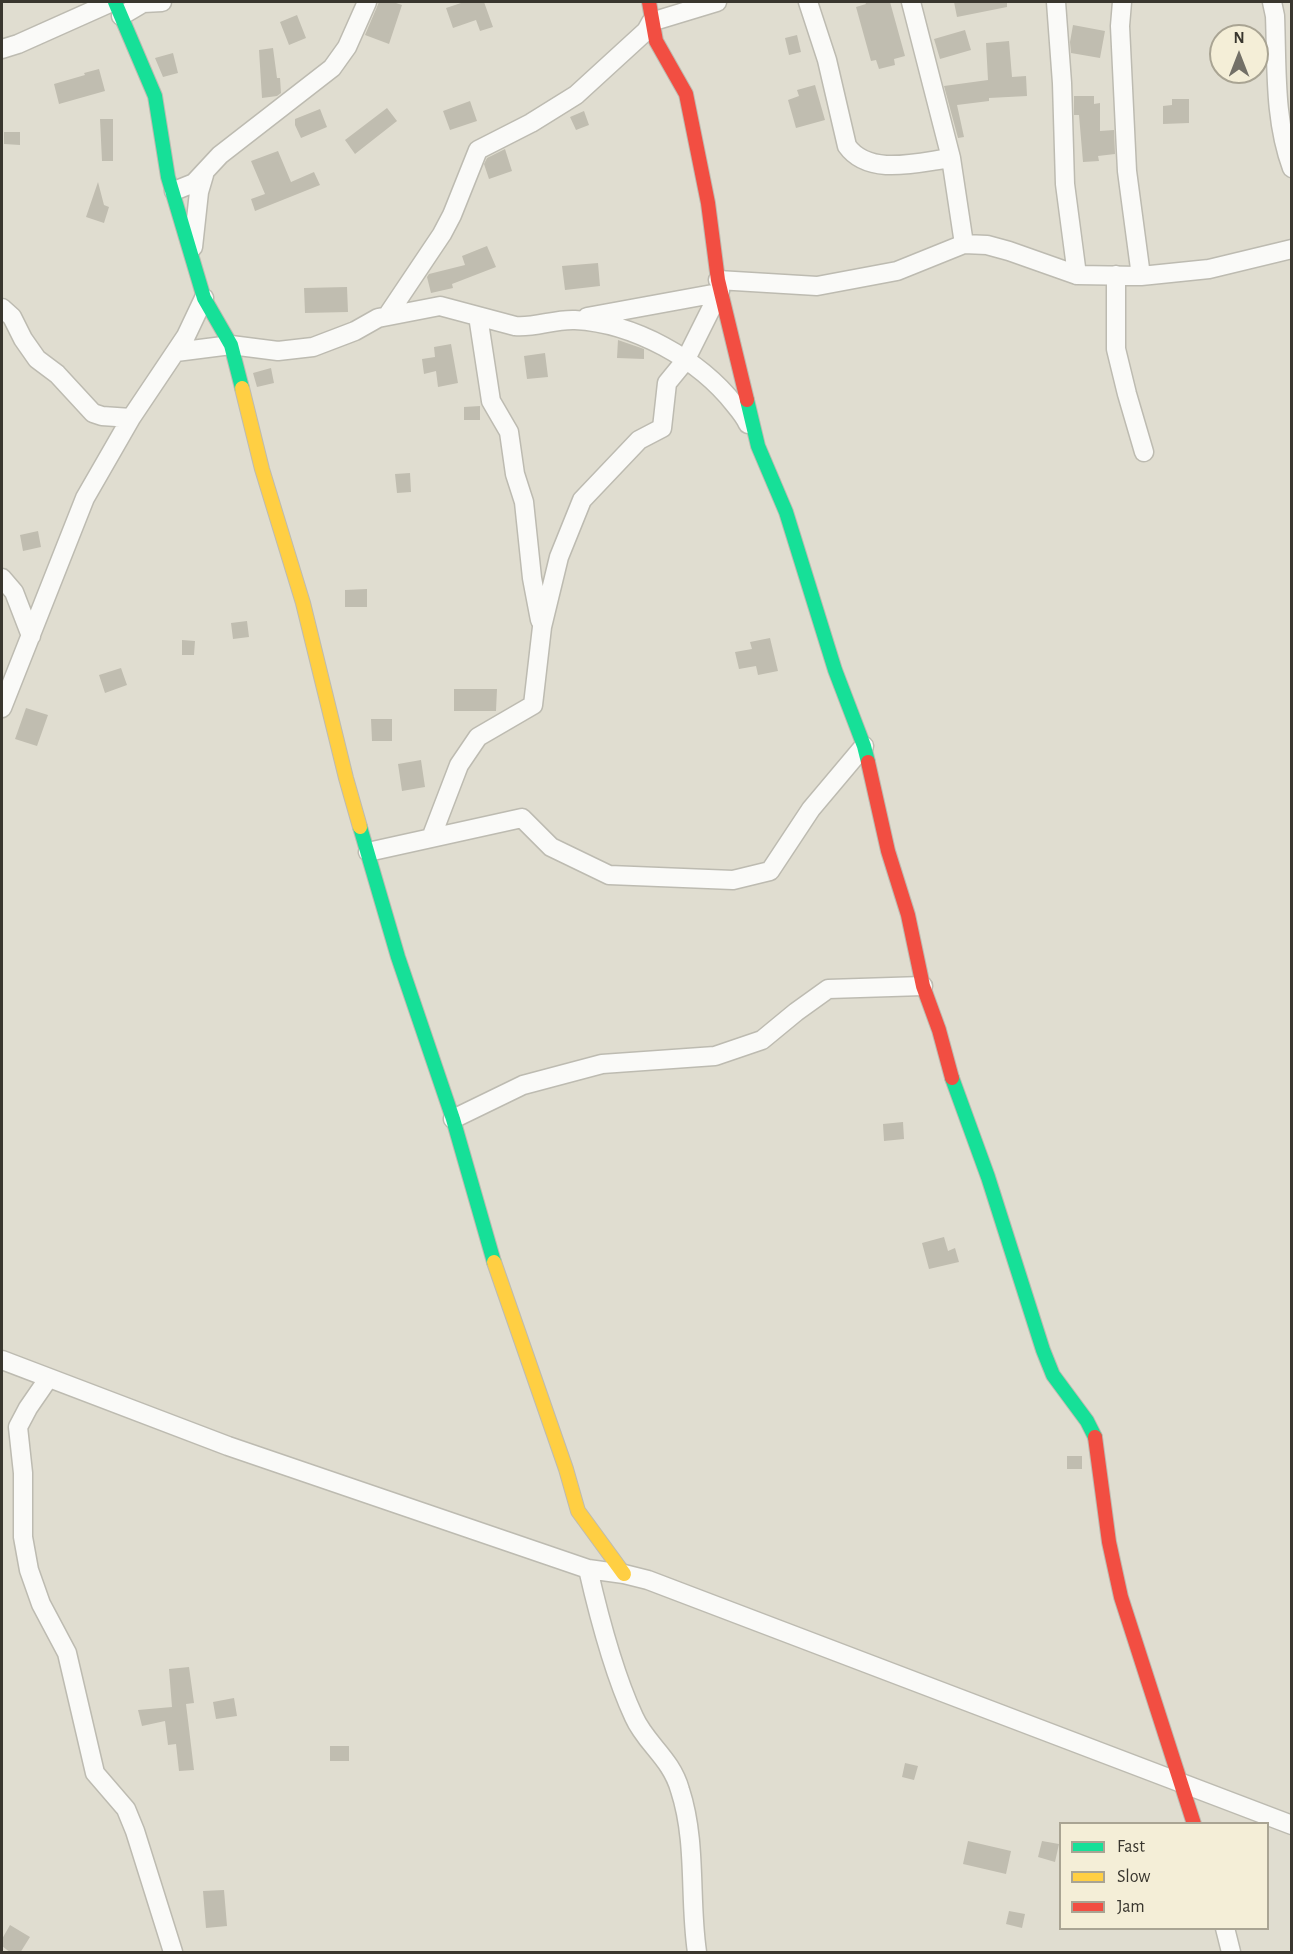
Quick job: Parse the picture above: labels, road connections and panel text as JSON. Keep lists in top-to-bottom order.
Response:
{
  "legend": ["Fast", "Slow", "Jam"],
  "north": "top"
}
